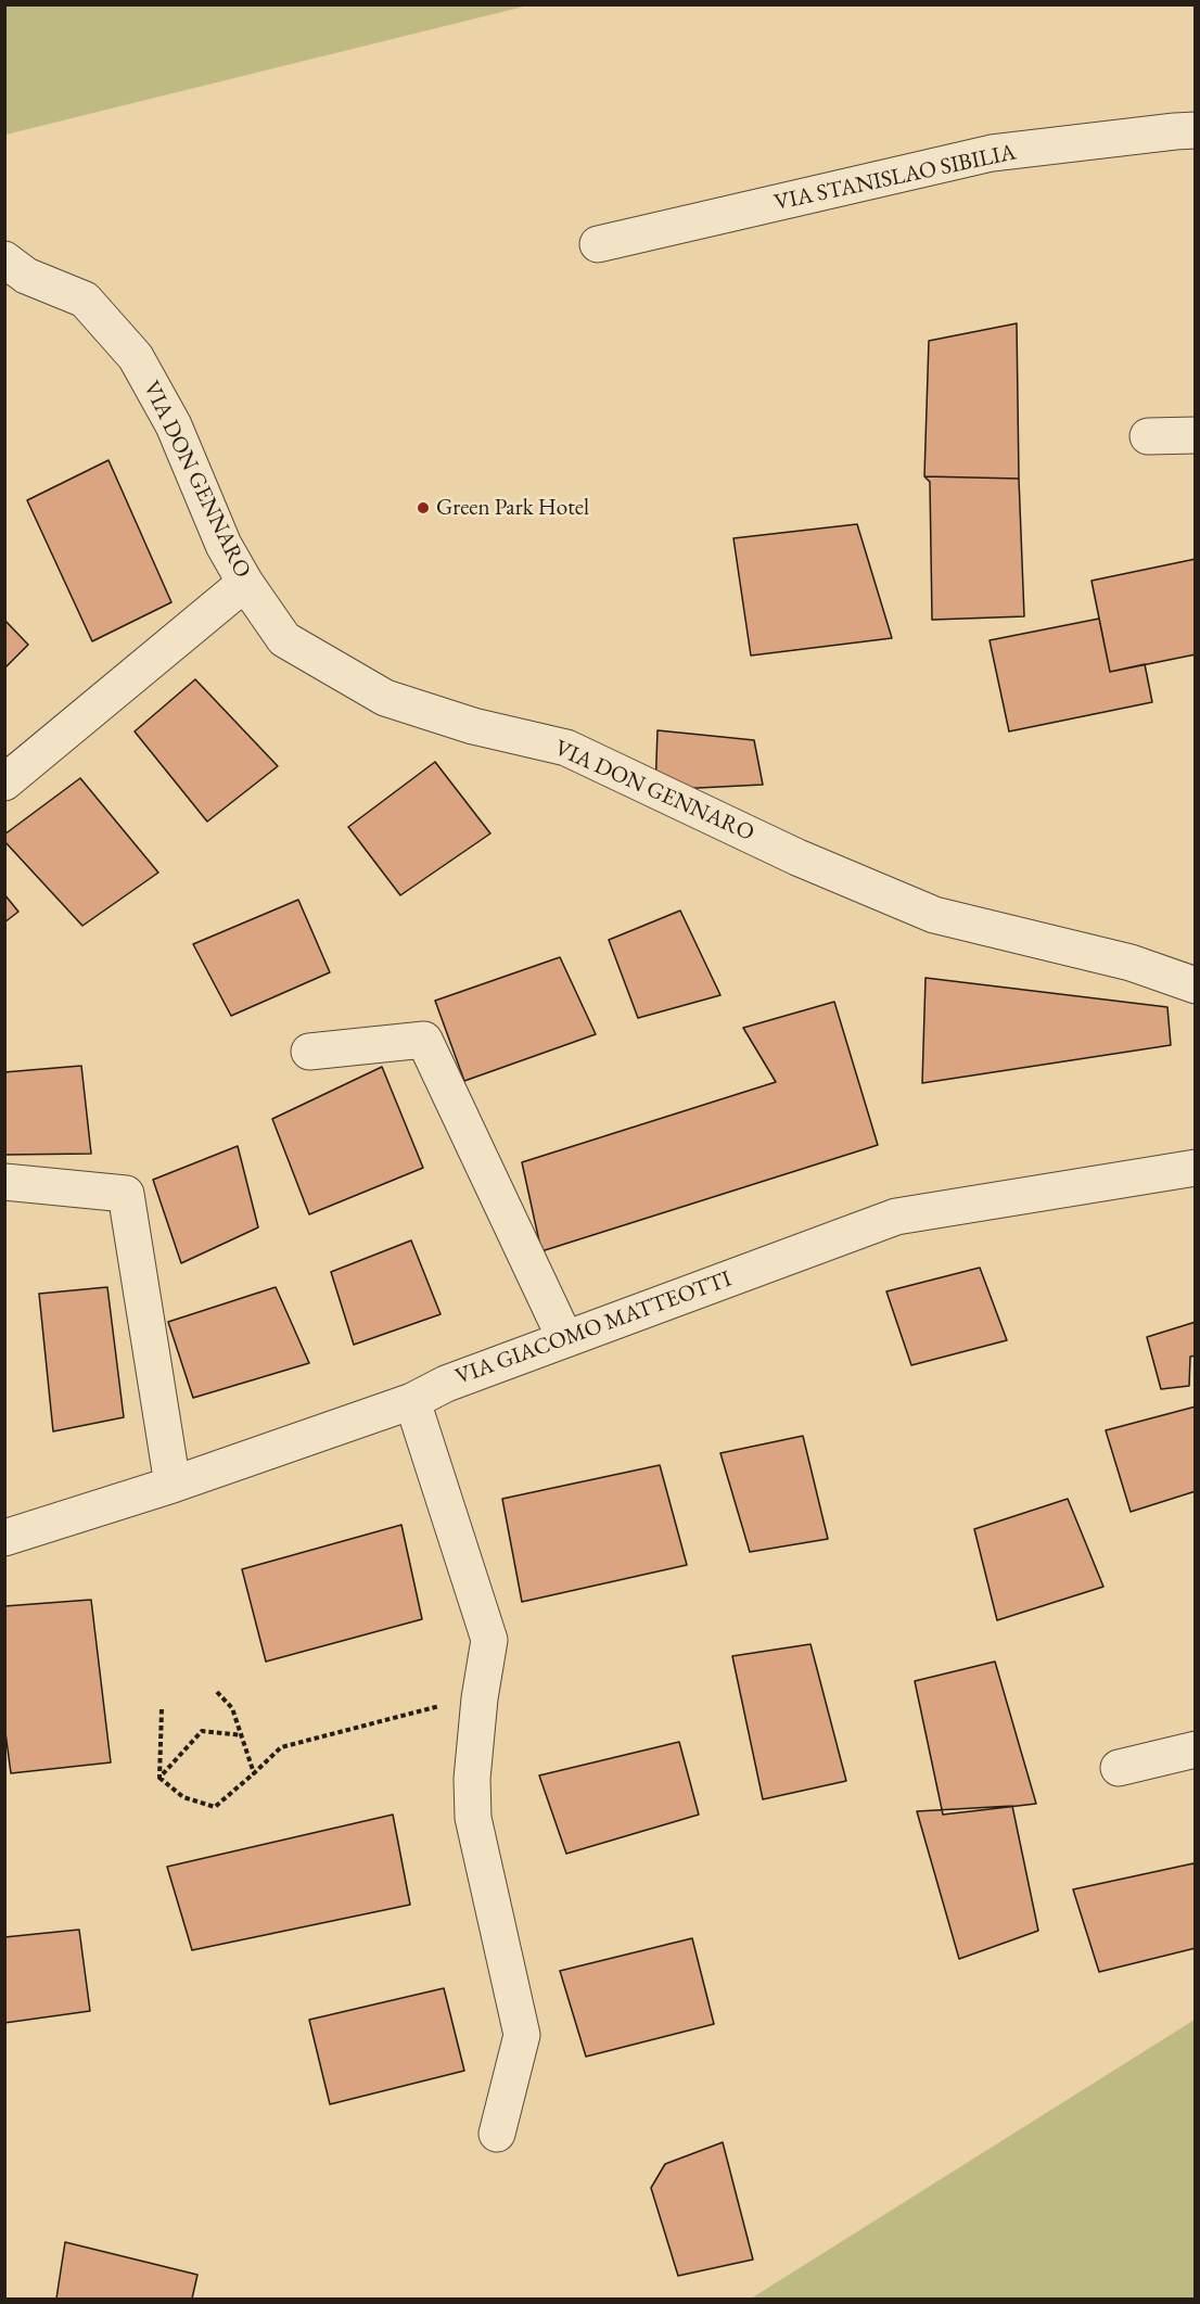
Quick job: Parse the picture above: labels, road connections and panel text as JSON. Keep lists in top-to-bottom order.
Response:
{
  "streets": {
    "street": ["VIA STANISLAO SIBILIA", "VIA DON GENNARO", "VIA GIACOMO MATTEOTTI"]
  },
  "places": ["Green Park Hotel"]
}
